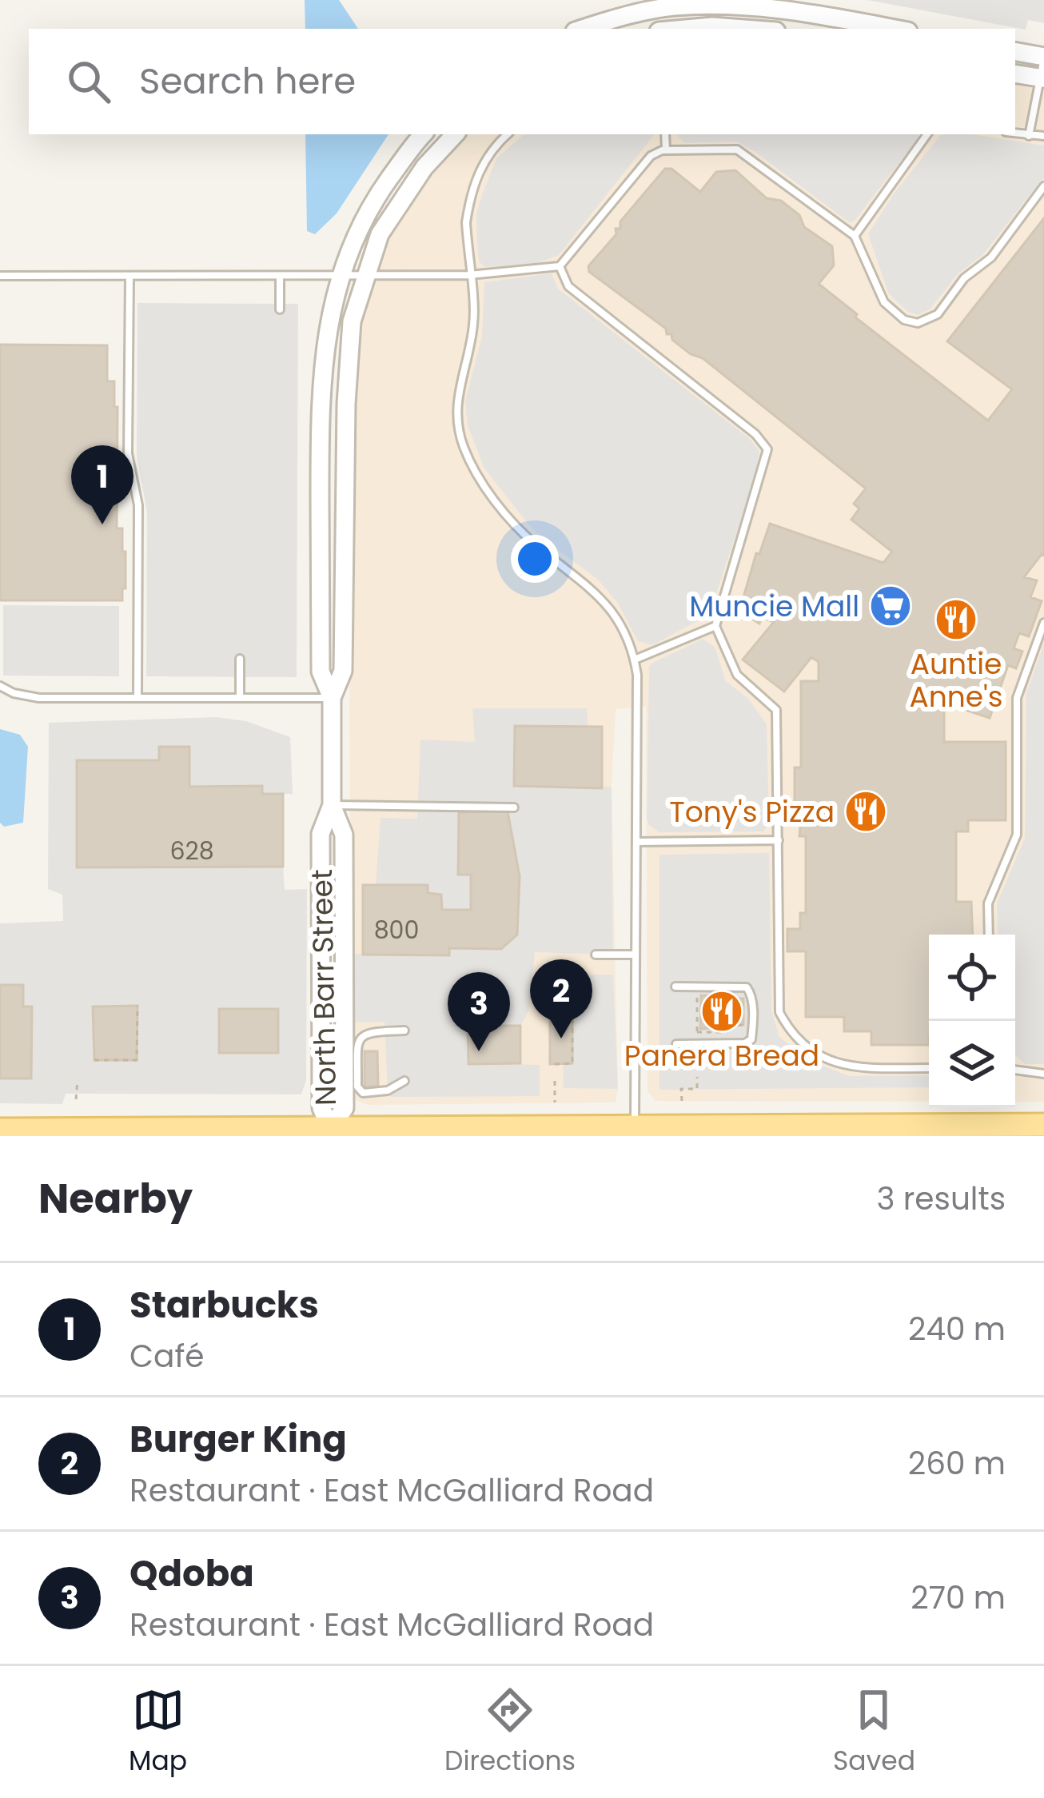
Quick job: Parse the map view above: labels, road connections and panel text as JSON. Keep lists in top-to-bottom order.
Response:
{
  "streets": {
    "street": ["North Barr Street"]
  },
  "places": {
    "supermarket": ["Muncie Mall"],
    "restaurant": ["Auntie Anne's", "Tony's Pizza", "Panera Bread"]
  },
  "house_numbers": ["628", "800"],
  "page": {
    "search": "Search here",
    "pins": ["1", "2", "3"],
    "heading": ["Nearby", "3 results"],
    "list": [
      {
        "mark": "1",
        "name": "Starbucks",
        "note": "Café",
        "value": "240 m"
      },
      {
        "mark": "2",
        "name": "Burger King",
        "note": "Restaurant · East McGalliard Road",
        "value": "260 m"
      },
      {
        "mark": "3",
        "name": "Qdoba",
        "note": "Restaurant · East McGalliard Road",
        "value": "270 m"
      }
    ],
    "nav": ["Map", "Directions", "Saved"]
  }
}
